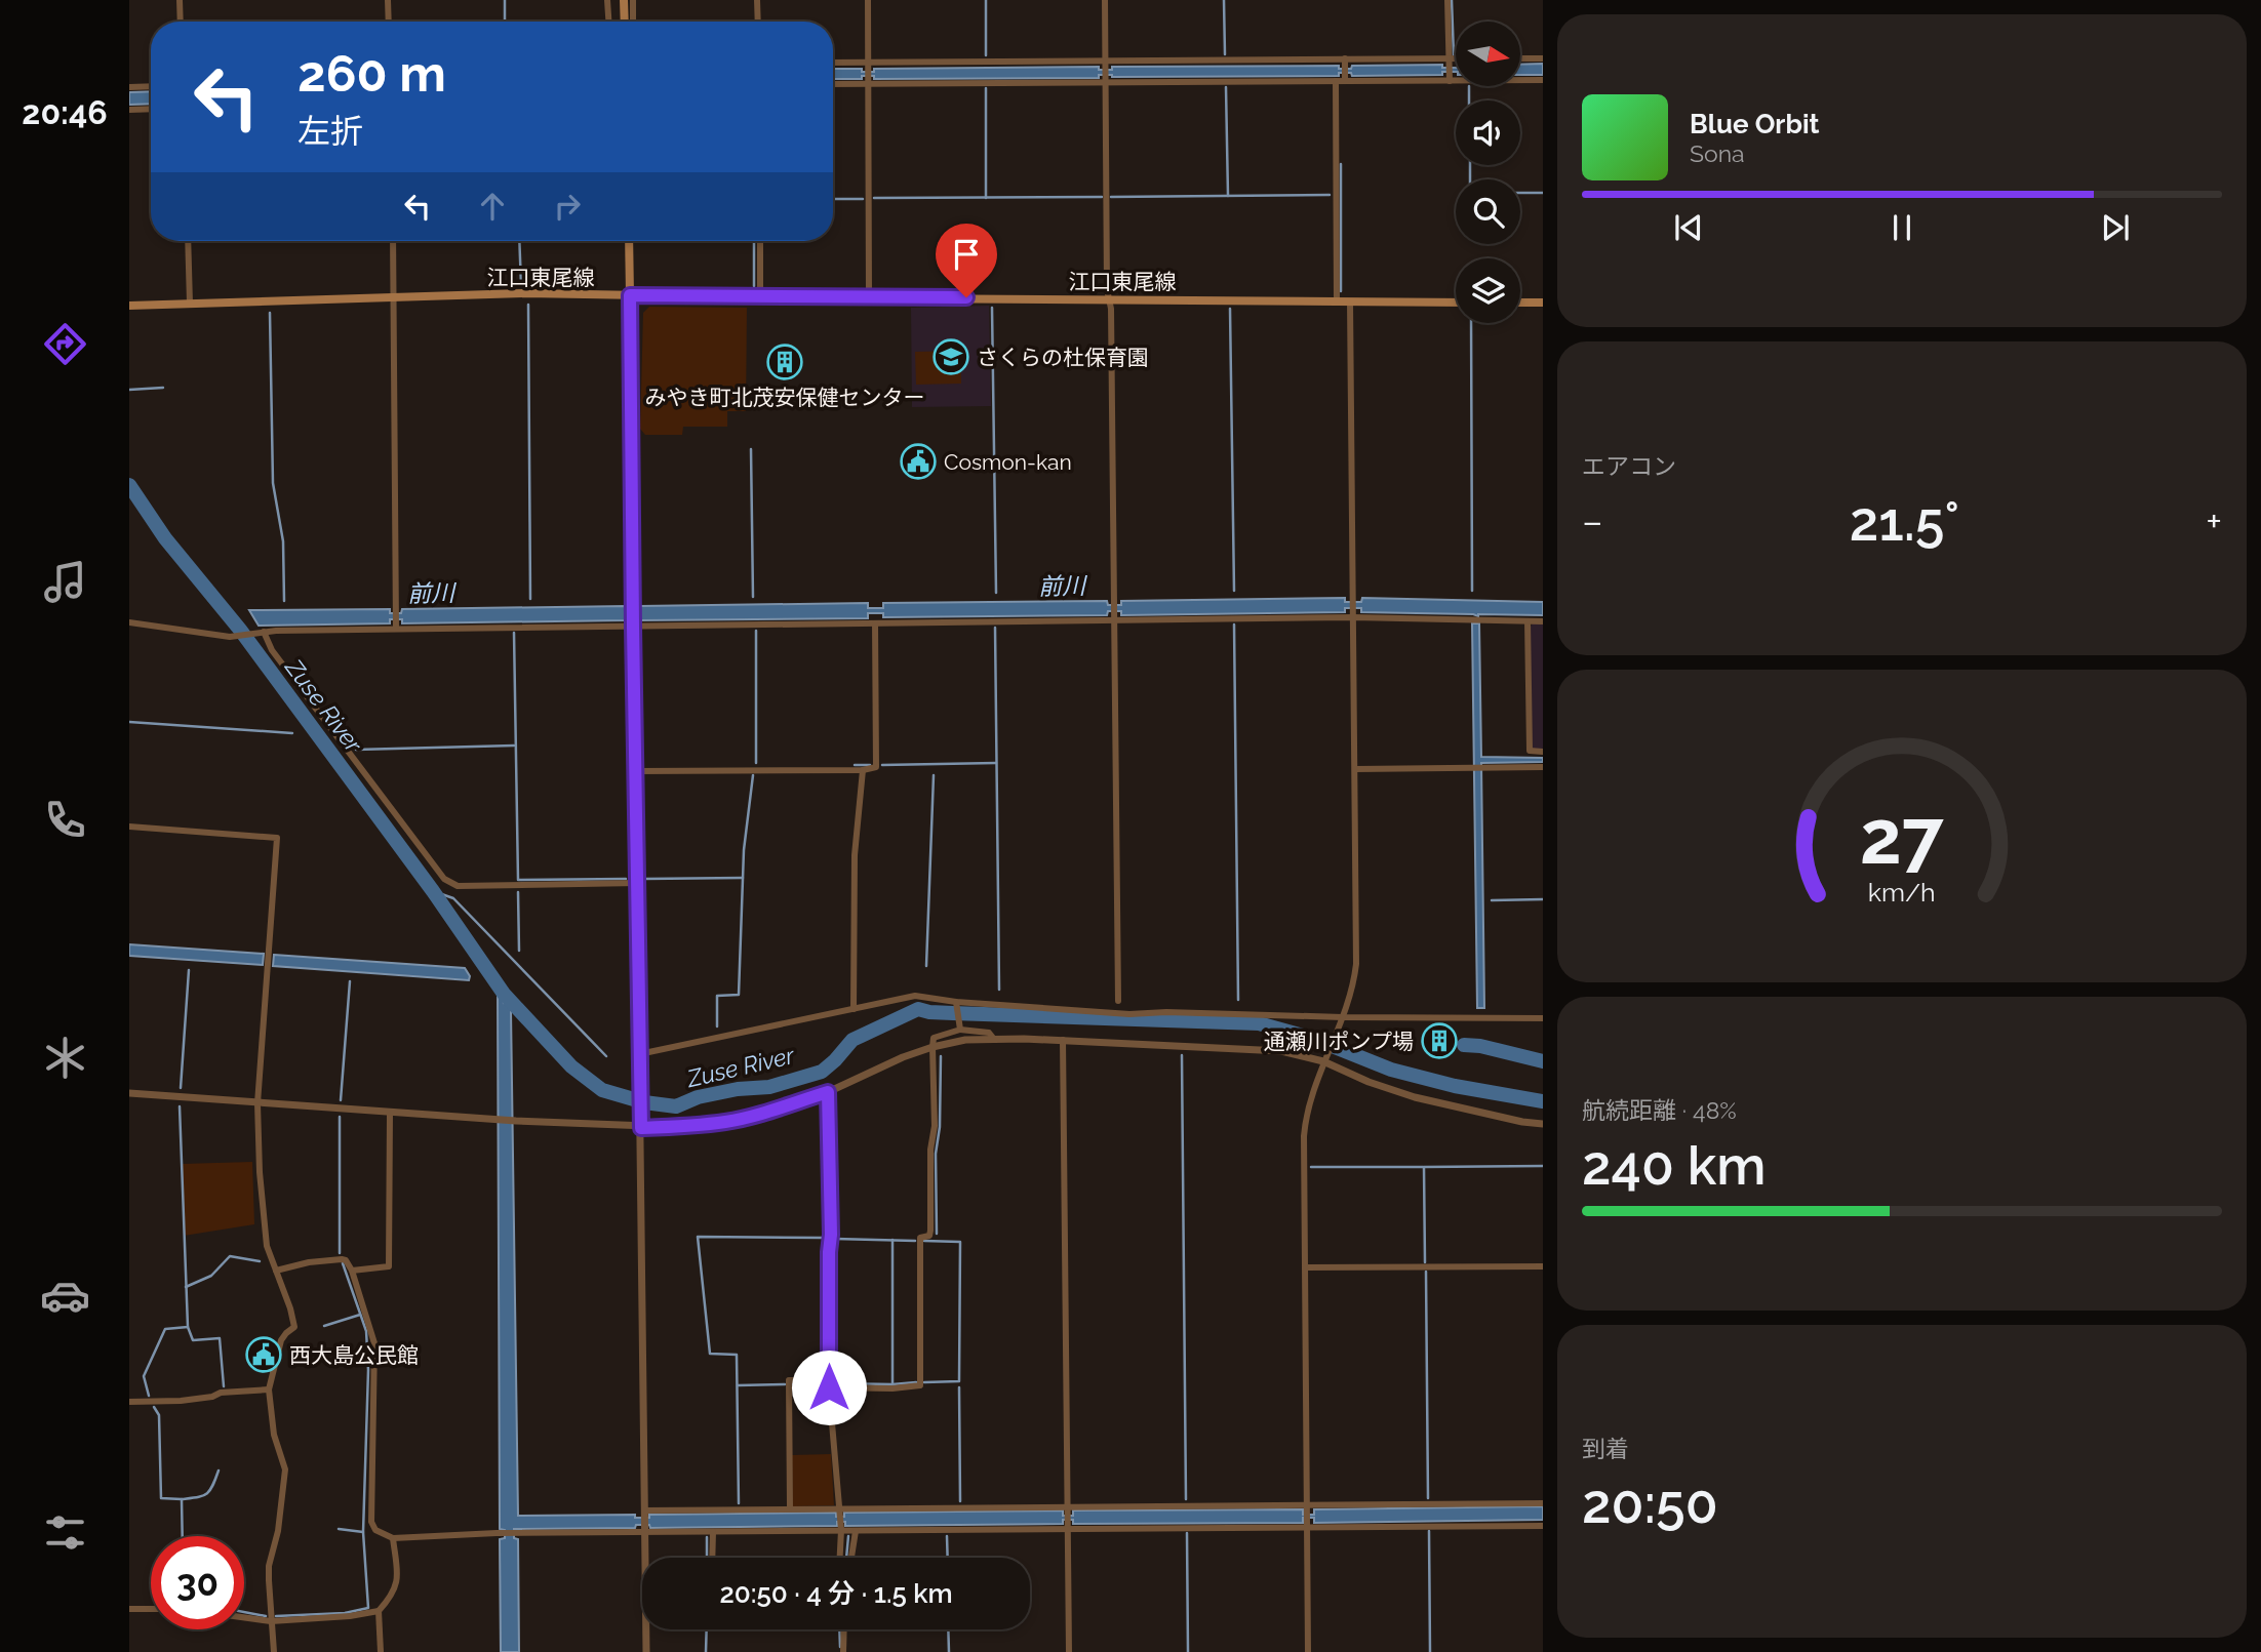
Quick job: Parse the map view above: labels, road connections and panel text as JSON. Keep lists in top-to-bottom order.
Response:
{
  "streets": {
    "main road": ["江口東尾線"]
  },
  "water": ["前川", "Zuse River"],
  "places": {
    "school or university": ["さくらの杜保育園"],
    "building": ["みやき町北茂安保健センター", "通瀬川ポンプ場"],
    "public building": ["Cosmon-kan", "西大島公民館"]
  },
  "north": "right",
  "page": {
    "tabs": "20:46",
    "turn": ["260 m", "左折"],
    "song": ["Blue Orbit", "Sona"],
    "tile": [
      "エアコン",
      ["航続距離 · 48%", "240 km"],
      ["到着", "20:50"]
    ],
    "heat": ["−", "21.5°", "+"],
    "limit": "30",
    "trip": "20:50 · 4 分 · 1.5 km",
    "gauge": ["27", "km/h"]
  }
}
